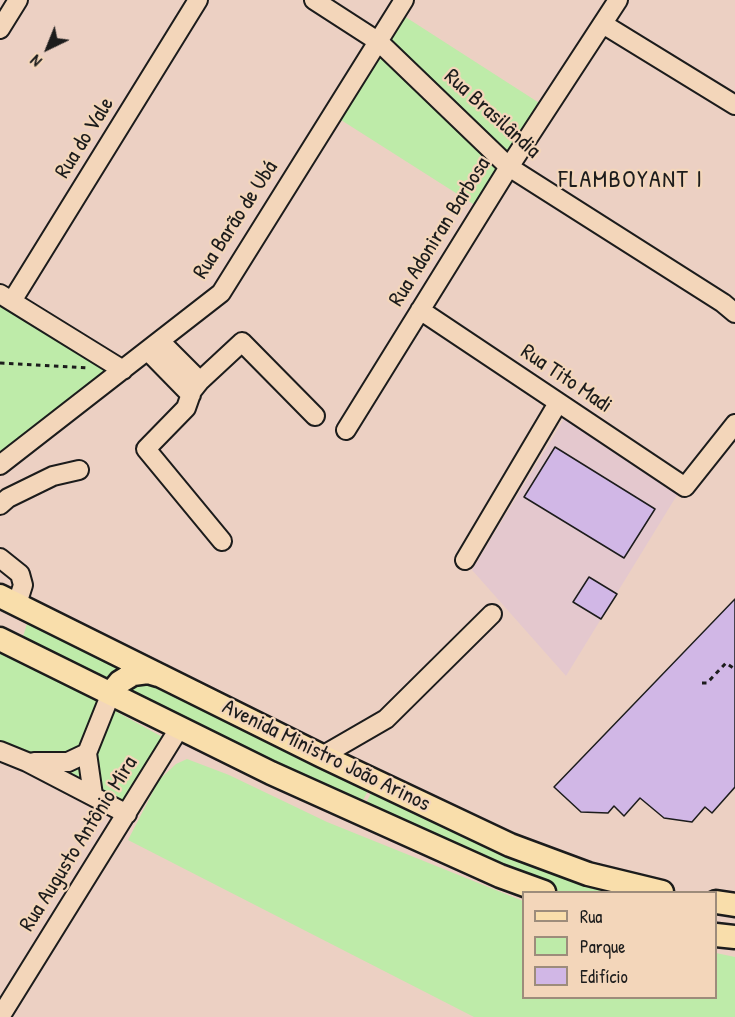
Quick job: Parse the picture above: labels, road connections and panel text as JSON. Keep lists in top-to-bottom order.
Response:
{
  "streets": {
    "main road": ["Avenida Ministro João Arinos"],
    "street": [
      "Rua Brasilândia",
      "Rua do Vale",
      "Rua Barão de Ubá",
      "Rua Adoniran Barbosa",
      "Rua Tito Madi",
      "Rua Augusto Antônio Mira"
    ]
  },
  "crossings": [
    ["Rua Brasilândia", "Rua Barão de Ubá"],
    ["Rua Brasilândia", "Rua Adoniran Barbosa"],
    ["Rua Adoniran Barbosa", "Rua Tito Madi"],
    ["Avenida Ministro João Arinos", "Rua Augusto Antônio Mira"]
  ],
  "districts": ["FLAMBOYANT I"],
  "legend": ["Rua", "Parque", "Edifício"],
  "north": "bottom left"
}
